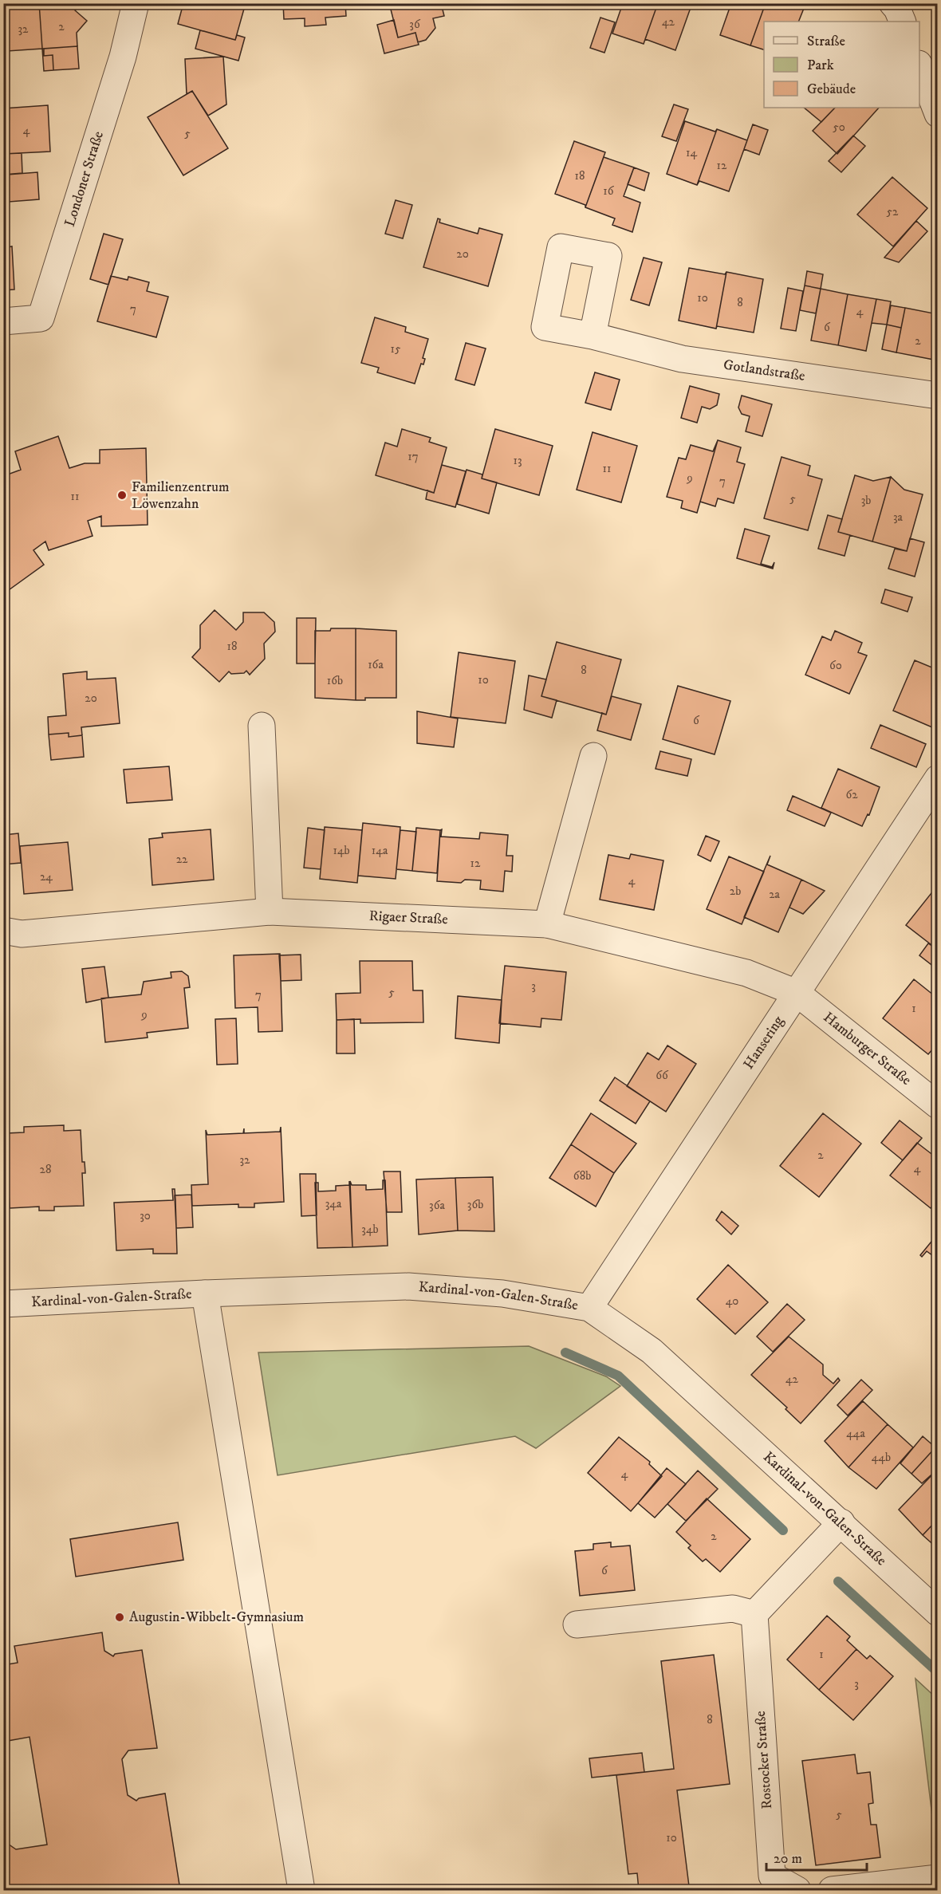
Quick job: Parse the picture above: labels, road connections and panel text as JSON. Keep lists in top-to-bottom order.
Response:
{
  "streets": {
    "street": [
      "Londoner Straße",
      "Gotlandstraße",
      "Rigaer Straße",
      "Hansering",
      "Hamburger Straße",
      "Kardinal-von-Galen-Straße",
      "Rostocker Straße"
    ]
  },
  "crossings": [
    ["Rigaer Straße", "Hansering"],
    ["Rigaer Straße", "Hamburger Straße"],
    ["Hansering", "Hamburger Straße"],
    ["Hansering", "Kardinal-von-Galen-Straße"]
  ],
  "places": ["Familienzentrum Löwenzahn", "Augustin-Wibbelt-Gymnasium"],
  "house_numbers": [
    "42",
    "36",
    "2",
    "32",
    "50",
    "4",
    "5",
    "14",
    "12",
    "18",
    "16",
    "52",
    "20",
    "10",
    "8",
    "7",
    "4",
    "6",
    "2",
    "15",
    "17",
    "13",
    "11",
    "9",
    "7",
    "11",
    "5",
    "3b",
    "3a",
    "18",
    "16a",
    "60",
    "8",
    "10",
    "16b",
    "20",
    "6",
    "62",
    "14b",
    "14a",
    "22",
    "12",
    "24",
    "4",
    "2b",
    "2a",
    "3",
    "5",
    "7",
    "1",
    "9",
    "66",
    "2",
    "32",
    "4",
    "28",
    "68b",
    "34a",
    "36b",
    "36a",
    "30",
    "34b",
    "40",
    "42",
    "44a",
    "44b",
    "4",
    "2",
    "6",
    "1",
    "3",
    "8",
    "5",
    "10"
  ],
  "legend": ["Straße", "Park", "Gebäude"],
  "scale_bar": "20 m"
}
